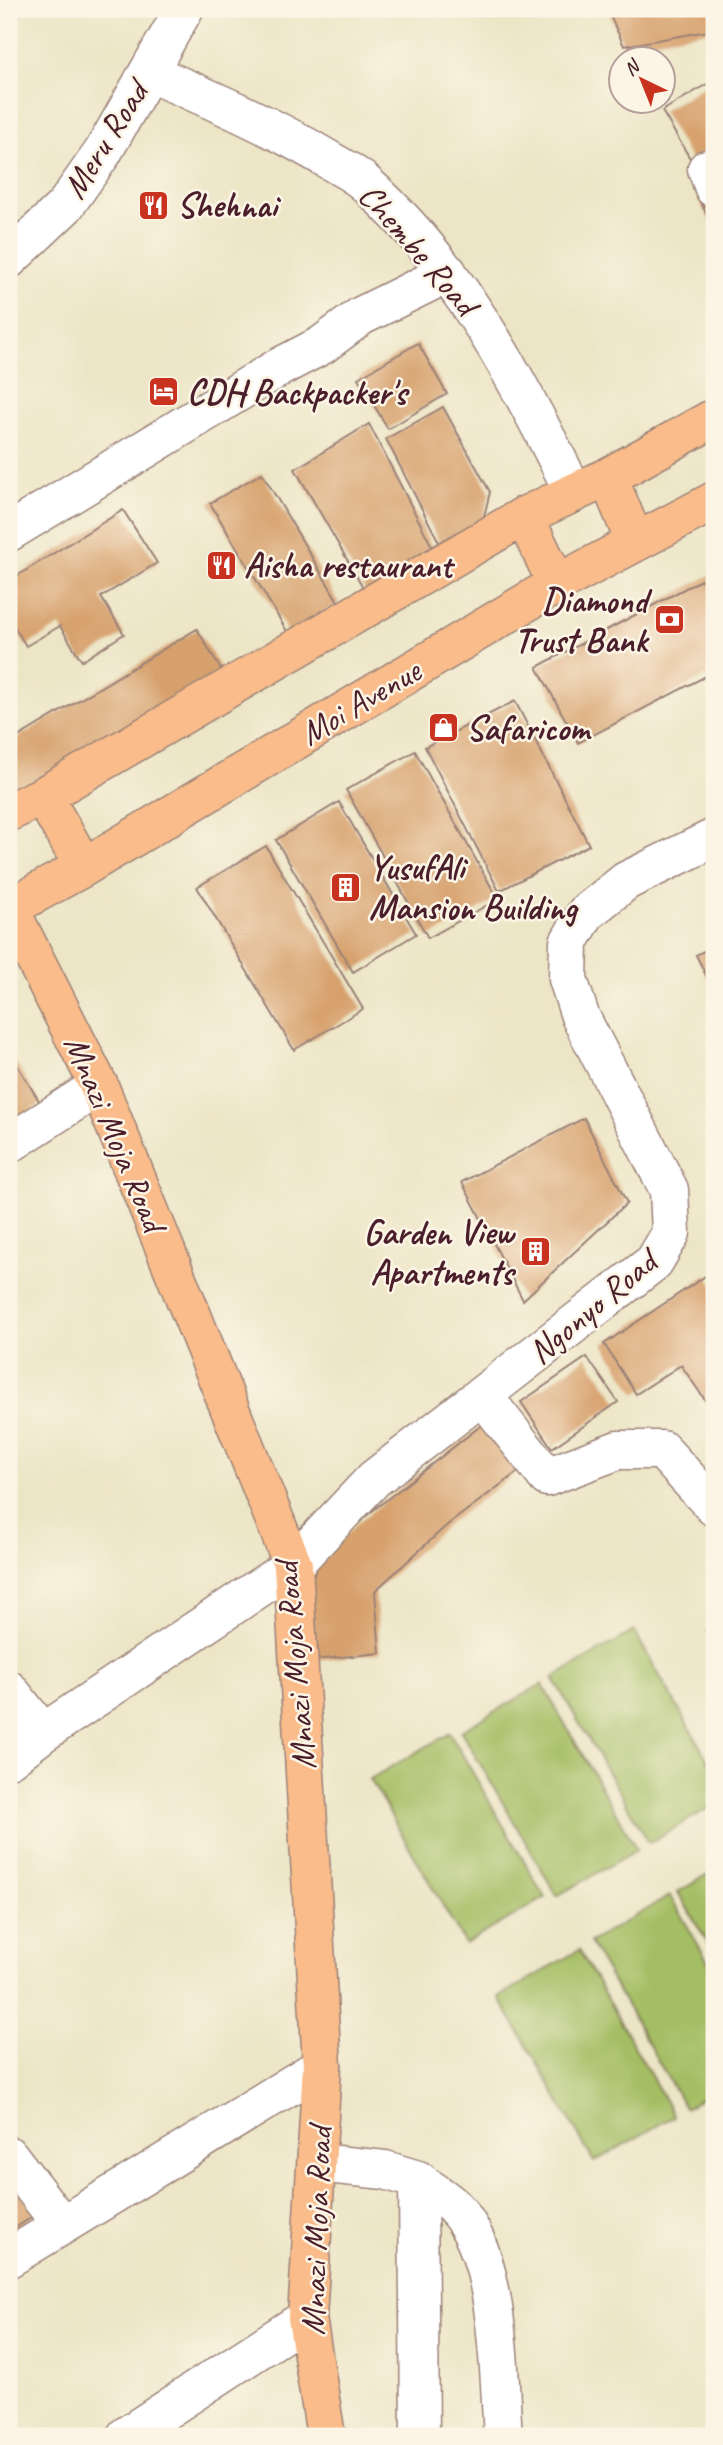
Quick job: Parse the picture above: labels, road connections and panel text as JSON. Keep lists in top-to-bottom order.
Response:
{
  "streets": {
    "main road": ["Moi Avenue", "Mnazi Moja Road"],
    "street": ["Meru Road", "Chembe Road", "Ngonyo Road"]
  },
  "crossings": [
    ["Meru Road", "Chembe Road"],
    ["Moi Avenue", "Mnazi Moja Road"],
    ["Mnazi Moja Road", "Ngonyo Road"]
  ],
  "places": {
    "restaurant": ["Shehnai", "Aisha restaurant"],
    "hotel": ["CDH Backpacker's"],
    "bank": ["Diamond Trust Bank"],
    "shop": ["Safaricom"],
    "building": ["YusufAli Mansion Building", "Garden View Apartments"]
  },
  "north": "top left"
}
